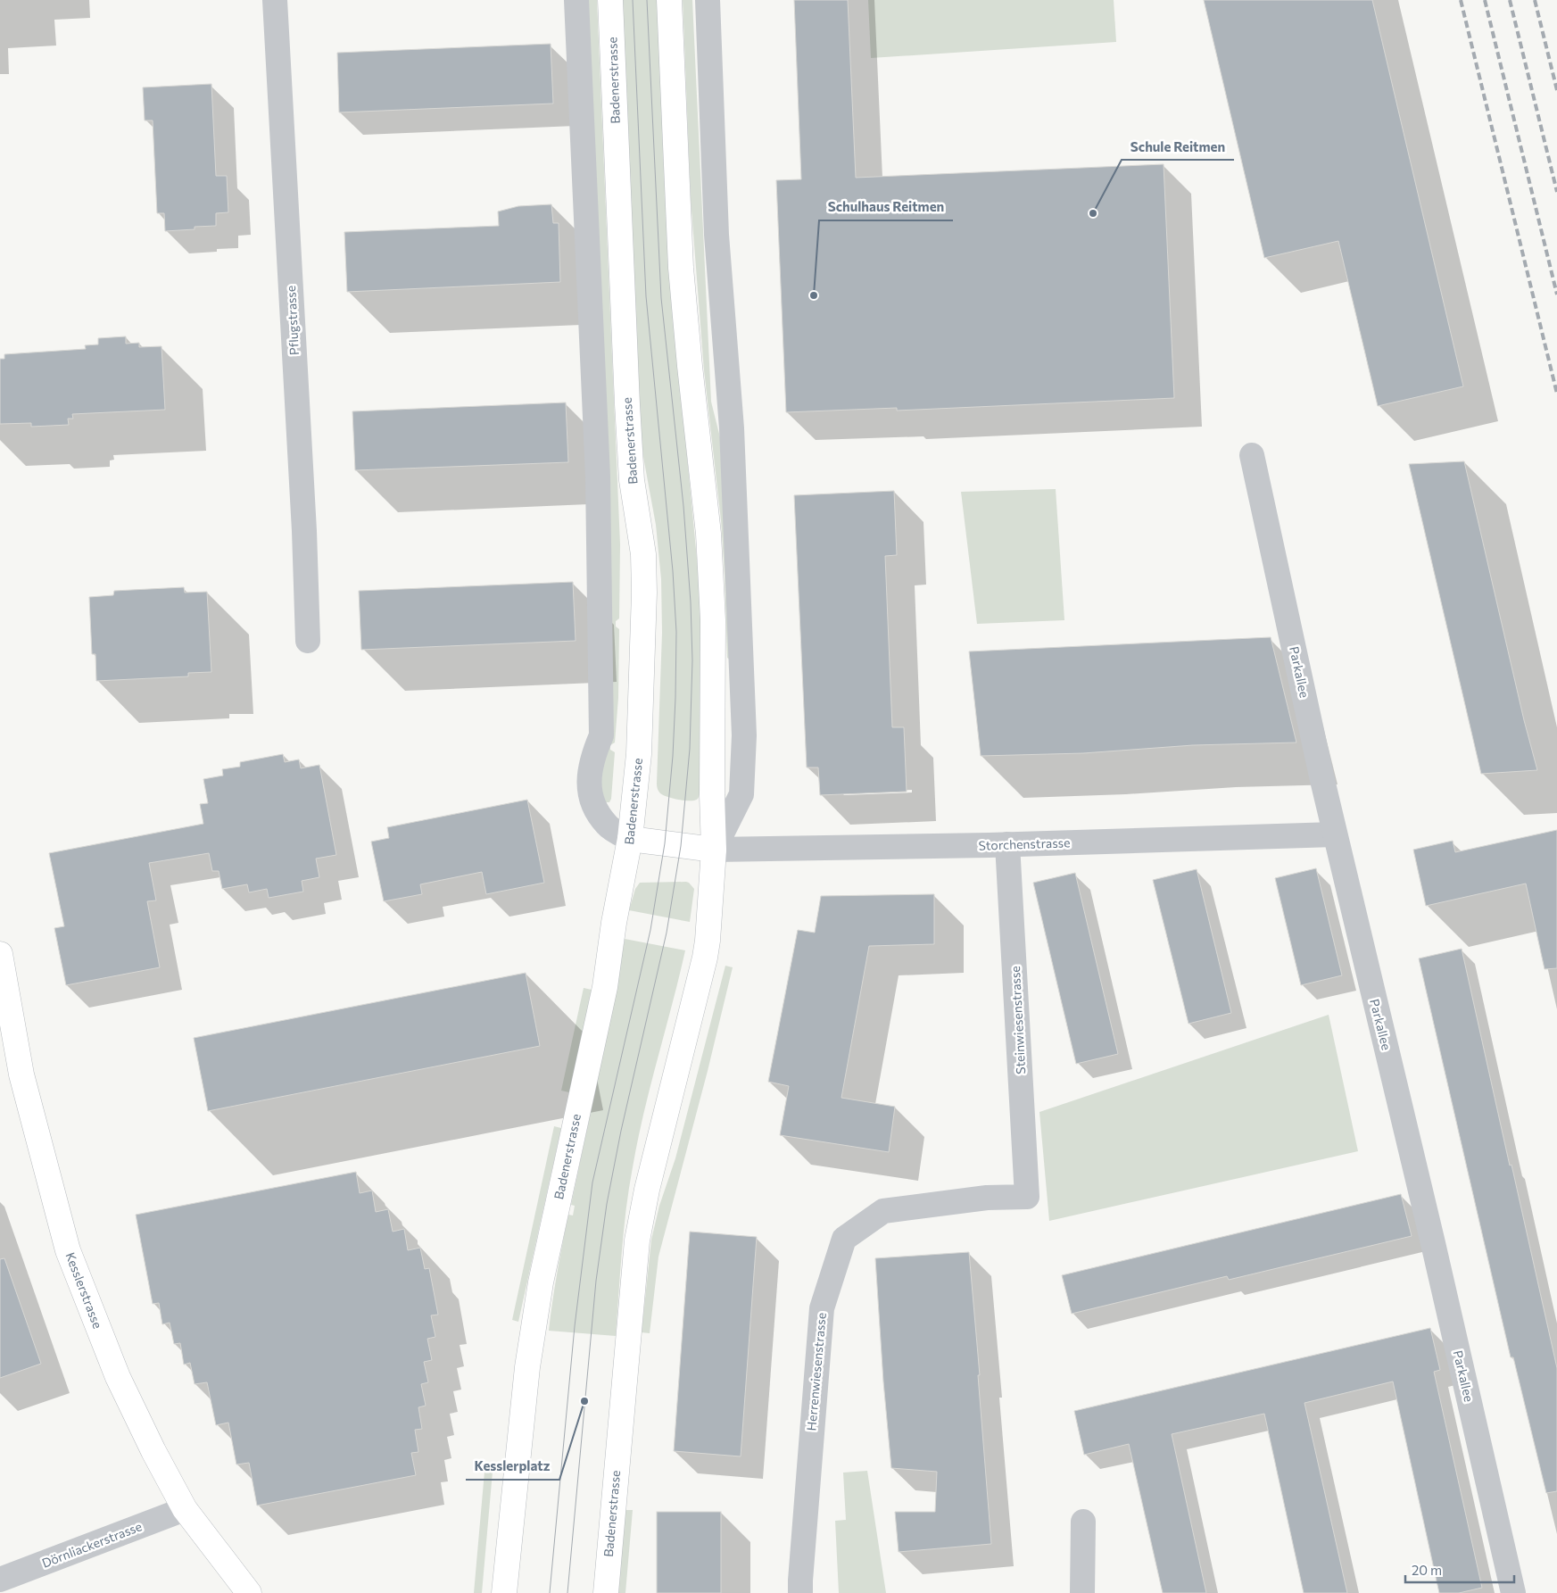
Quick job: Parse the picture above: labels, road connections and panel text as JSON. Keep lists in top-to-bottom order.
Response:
{
  "streets": {
    "main road": ["Badenerstrasse", "Kesslerstrasse"],
    "street": [
      "Pflugstrasse",
      "Parkallee",
      "Storchenstrasse",
      "Steinwiesenstrasse",
      "Herrenwiesenstrasse",
      "Dörnliackerstrasse"
    ]
  },
  "crossings": [
    ["Badenerstrasse", "Storchenstrasse"],
    ["Parkallee", "Storchenstrasse"],
    ["Storchenstrasse", "Steinwiesenstrasse"],
    ["Steinwiesenstrasse", "Herrenwiesenstrasse"],
    ["Kesslerstrasse", "Dörnliackerstrasse"]
  ],
  "places": ["Schule Reitmen", "Schulhaus Reitmen", "Kesslerplatz"],
  "scale_bar": "20 m"
}
